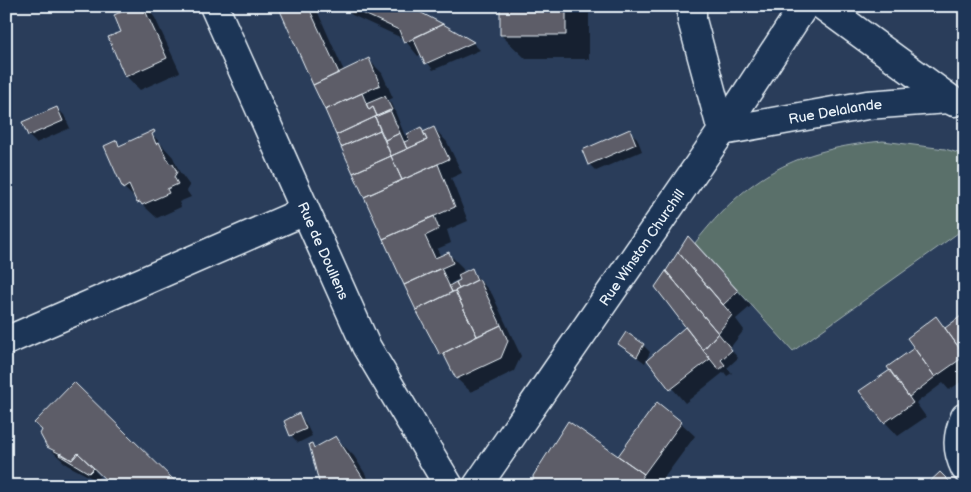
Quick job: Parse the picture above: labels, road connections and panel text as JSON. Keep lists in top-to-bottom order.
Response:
{
  "streets": {
    "street": ["Rue Delalande", "Rue Winston Churchill", "Rue de Doullens"]
  },
  "crossings": [
    ["Rue Delalande", "Rue Winston Churchill"]
  ]
}
